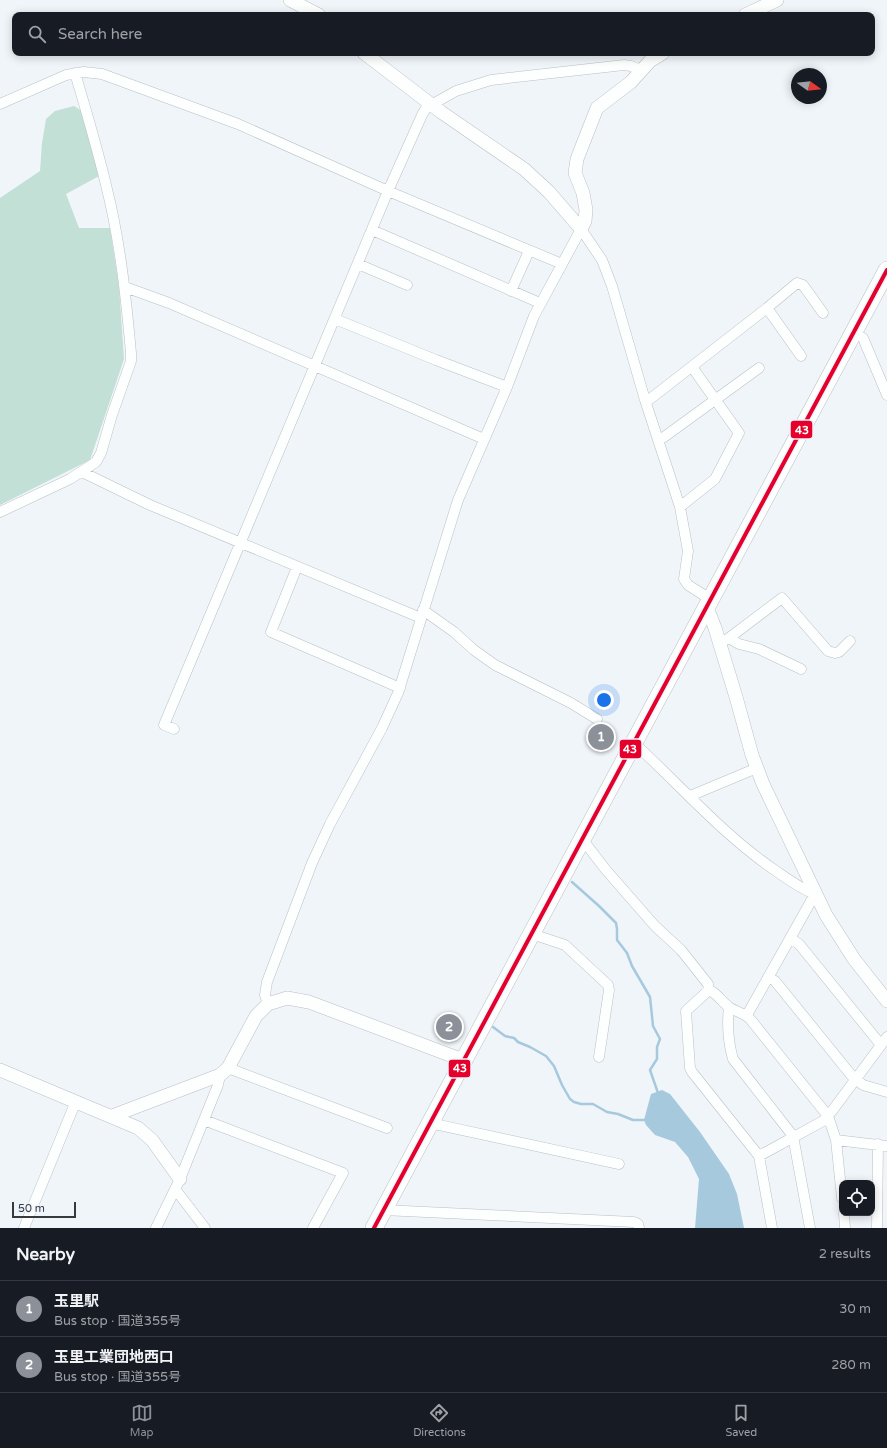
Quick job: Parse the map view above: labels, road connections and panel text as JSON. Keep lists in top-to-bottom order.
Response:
{
  "lines": ["transit line 43"],
  "scale_bar": "50 m",
  "north": "right",
  "page": {
    "search": "Search here",
    "pins": ["1", "2"],
    "scale": "50 m",
    "heading": ["Nearby", "2 results"],
    "list": [
      {
        "mark": "1",
        "name": "玉里駅",
        "note": "Bus stop · 国道355号",
        "value": "30 m"
      },
      {
        "mark": "2",
        "name": "玉里工業団地西口",
        "note": "Bus stop · 国道355号",
        "value": "280 m"
      }
    ],
    "nav": ["Map", "Directions", "Saved"]
  }
}
